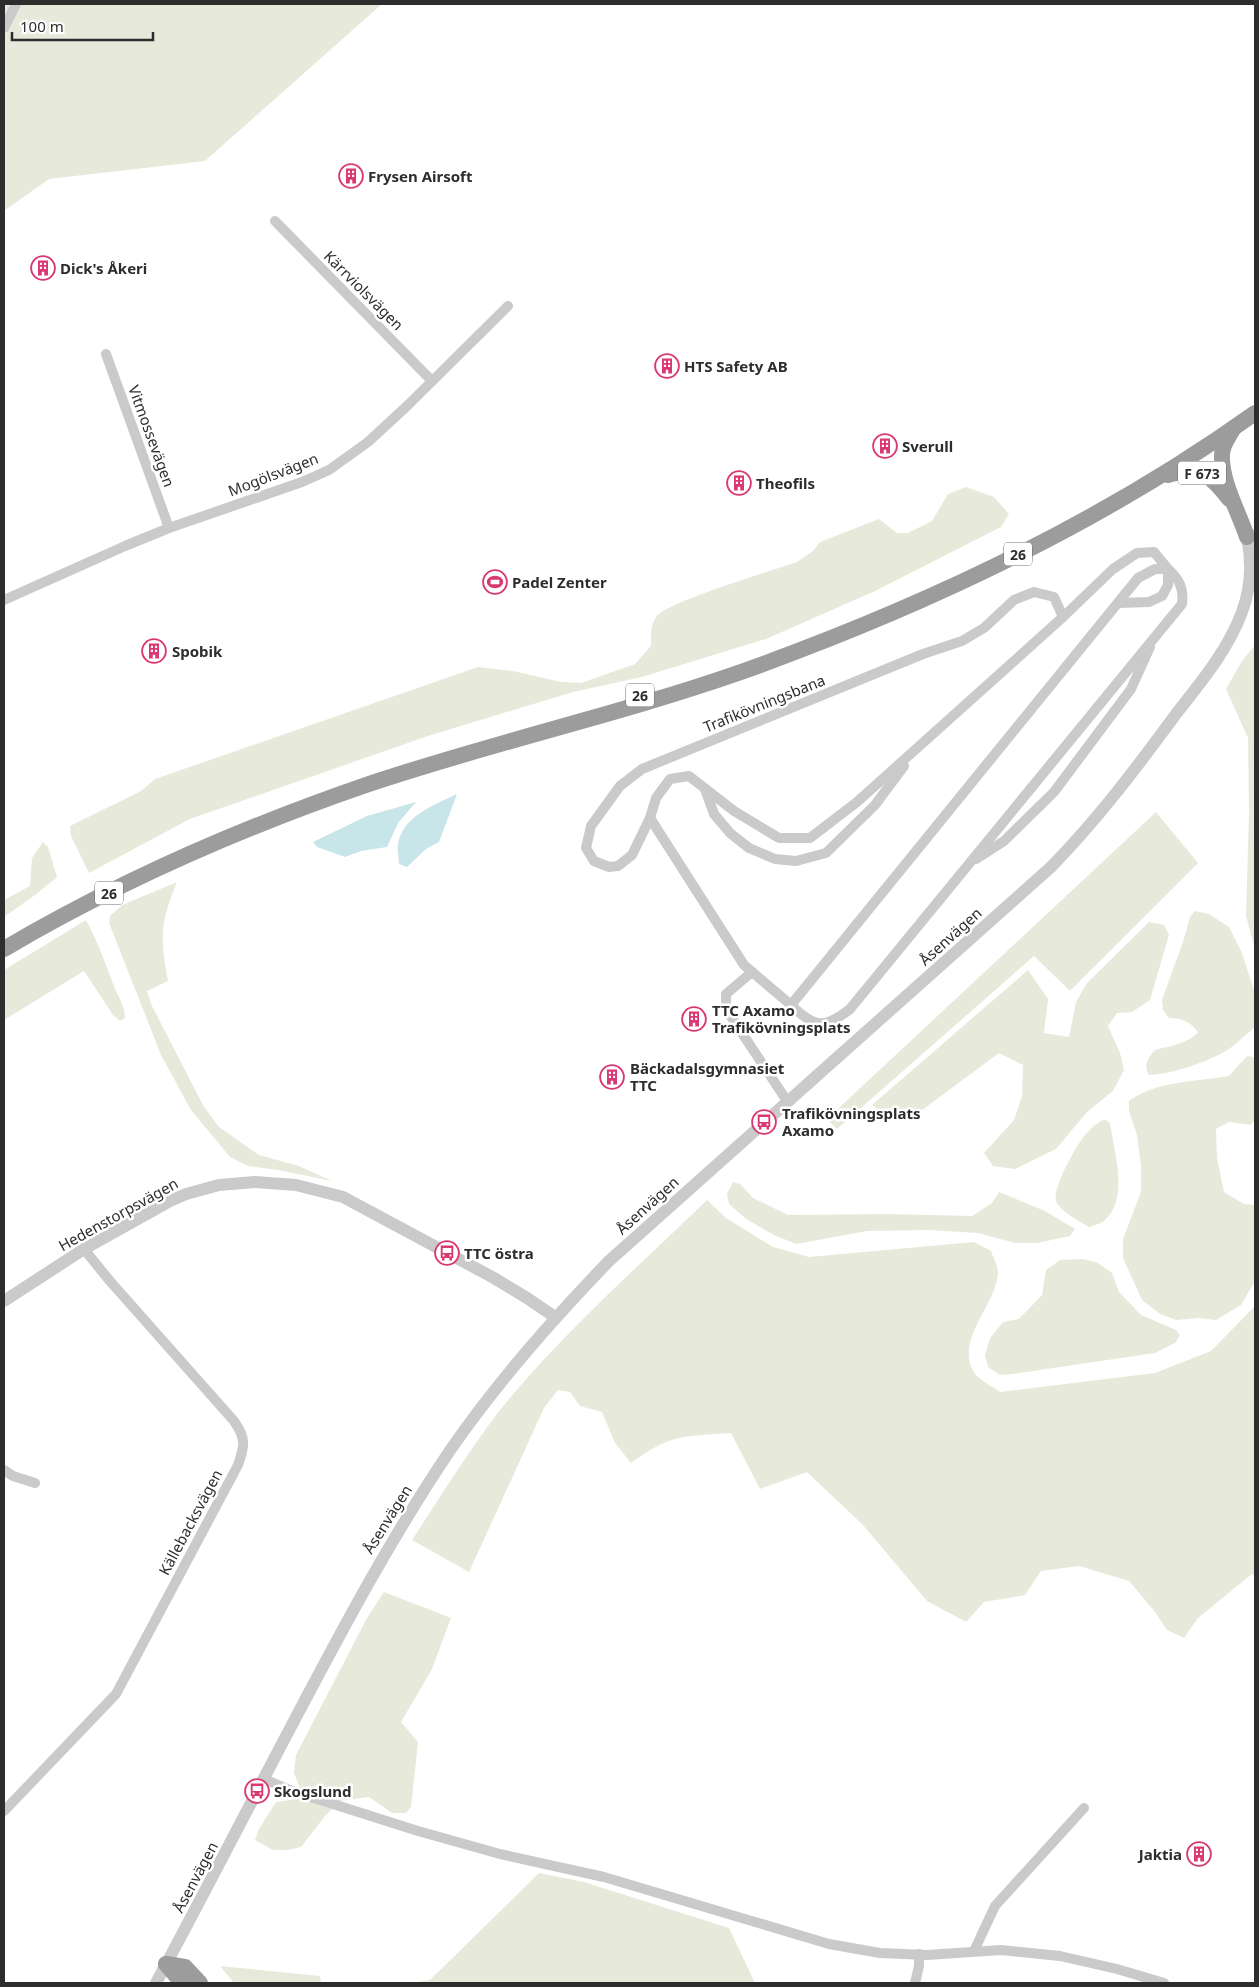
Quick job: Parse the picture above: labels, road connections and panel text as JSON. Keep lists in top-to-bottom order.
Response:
{
  "streets": {
    "highway": ["F 673", "26"],
    "street": [
      "Kärrviolsvägen",
      "Vitmossevägen",
      "Mogölsvägen",
      "Trafikövningsbana",
      "Åsenvägen",
      "Hedenstorpsvägen",
      "Källebacksvägen"
    ]
  },
  "crossings": [
    ["Kärrviolsvägen", "Mogölsvägen"],
    ["Vitmossevägen", "Mogölsvägen"],
    ["F 673", "26"],
    ["F 673", "Åsenvägen"],
    ["Åsenvägen", "Hedenstorpsvägen"],
    ["Hedenstorpsvägen", "Källebacksvägen"]
  ],
  "places": {
    "building": [
      "Frysen Airsoft",
      "Dick's Åkeri",
      "HTS Safety AB",
      "Sverull",
      "Theofils",
      "Spobik",
      "TTC Axamo Trafikövningsplats",
      "Bäckadalsgymnasiet TTC",
      "Jaktia"
    ],
    "sports": ["Padel Zenter"],
    "bus stop": ["Trafikövningsplats Axamo", "TTC östra", "Skogslund"]
  },
  "scale_bar": "100 m"
}
